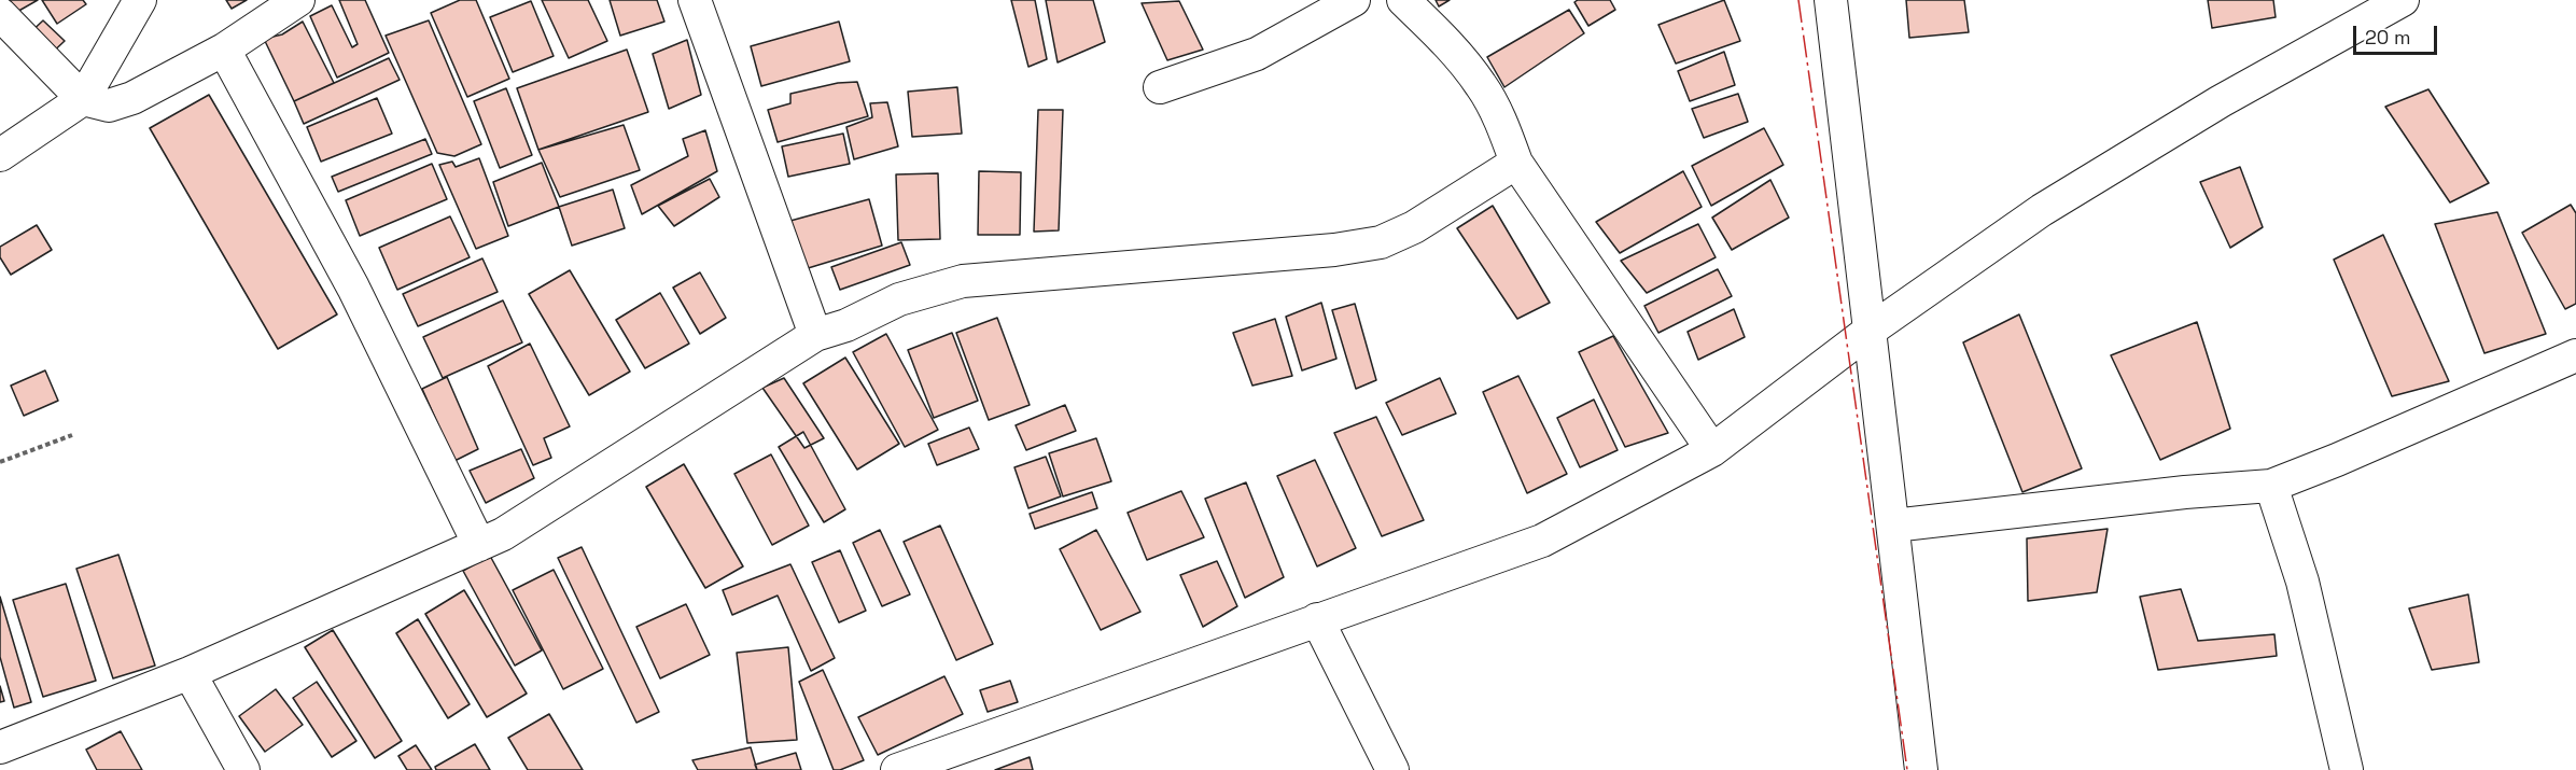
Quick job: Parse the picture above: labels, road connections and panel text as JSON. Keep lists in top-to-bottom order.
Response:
{
  "scale_bar": "20 m"
}
